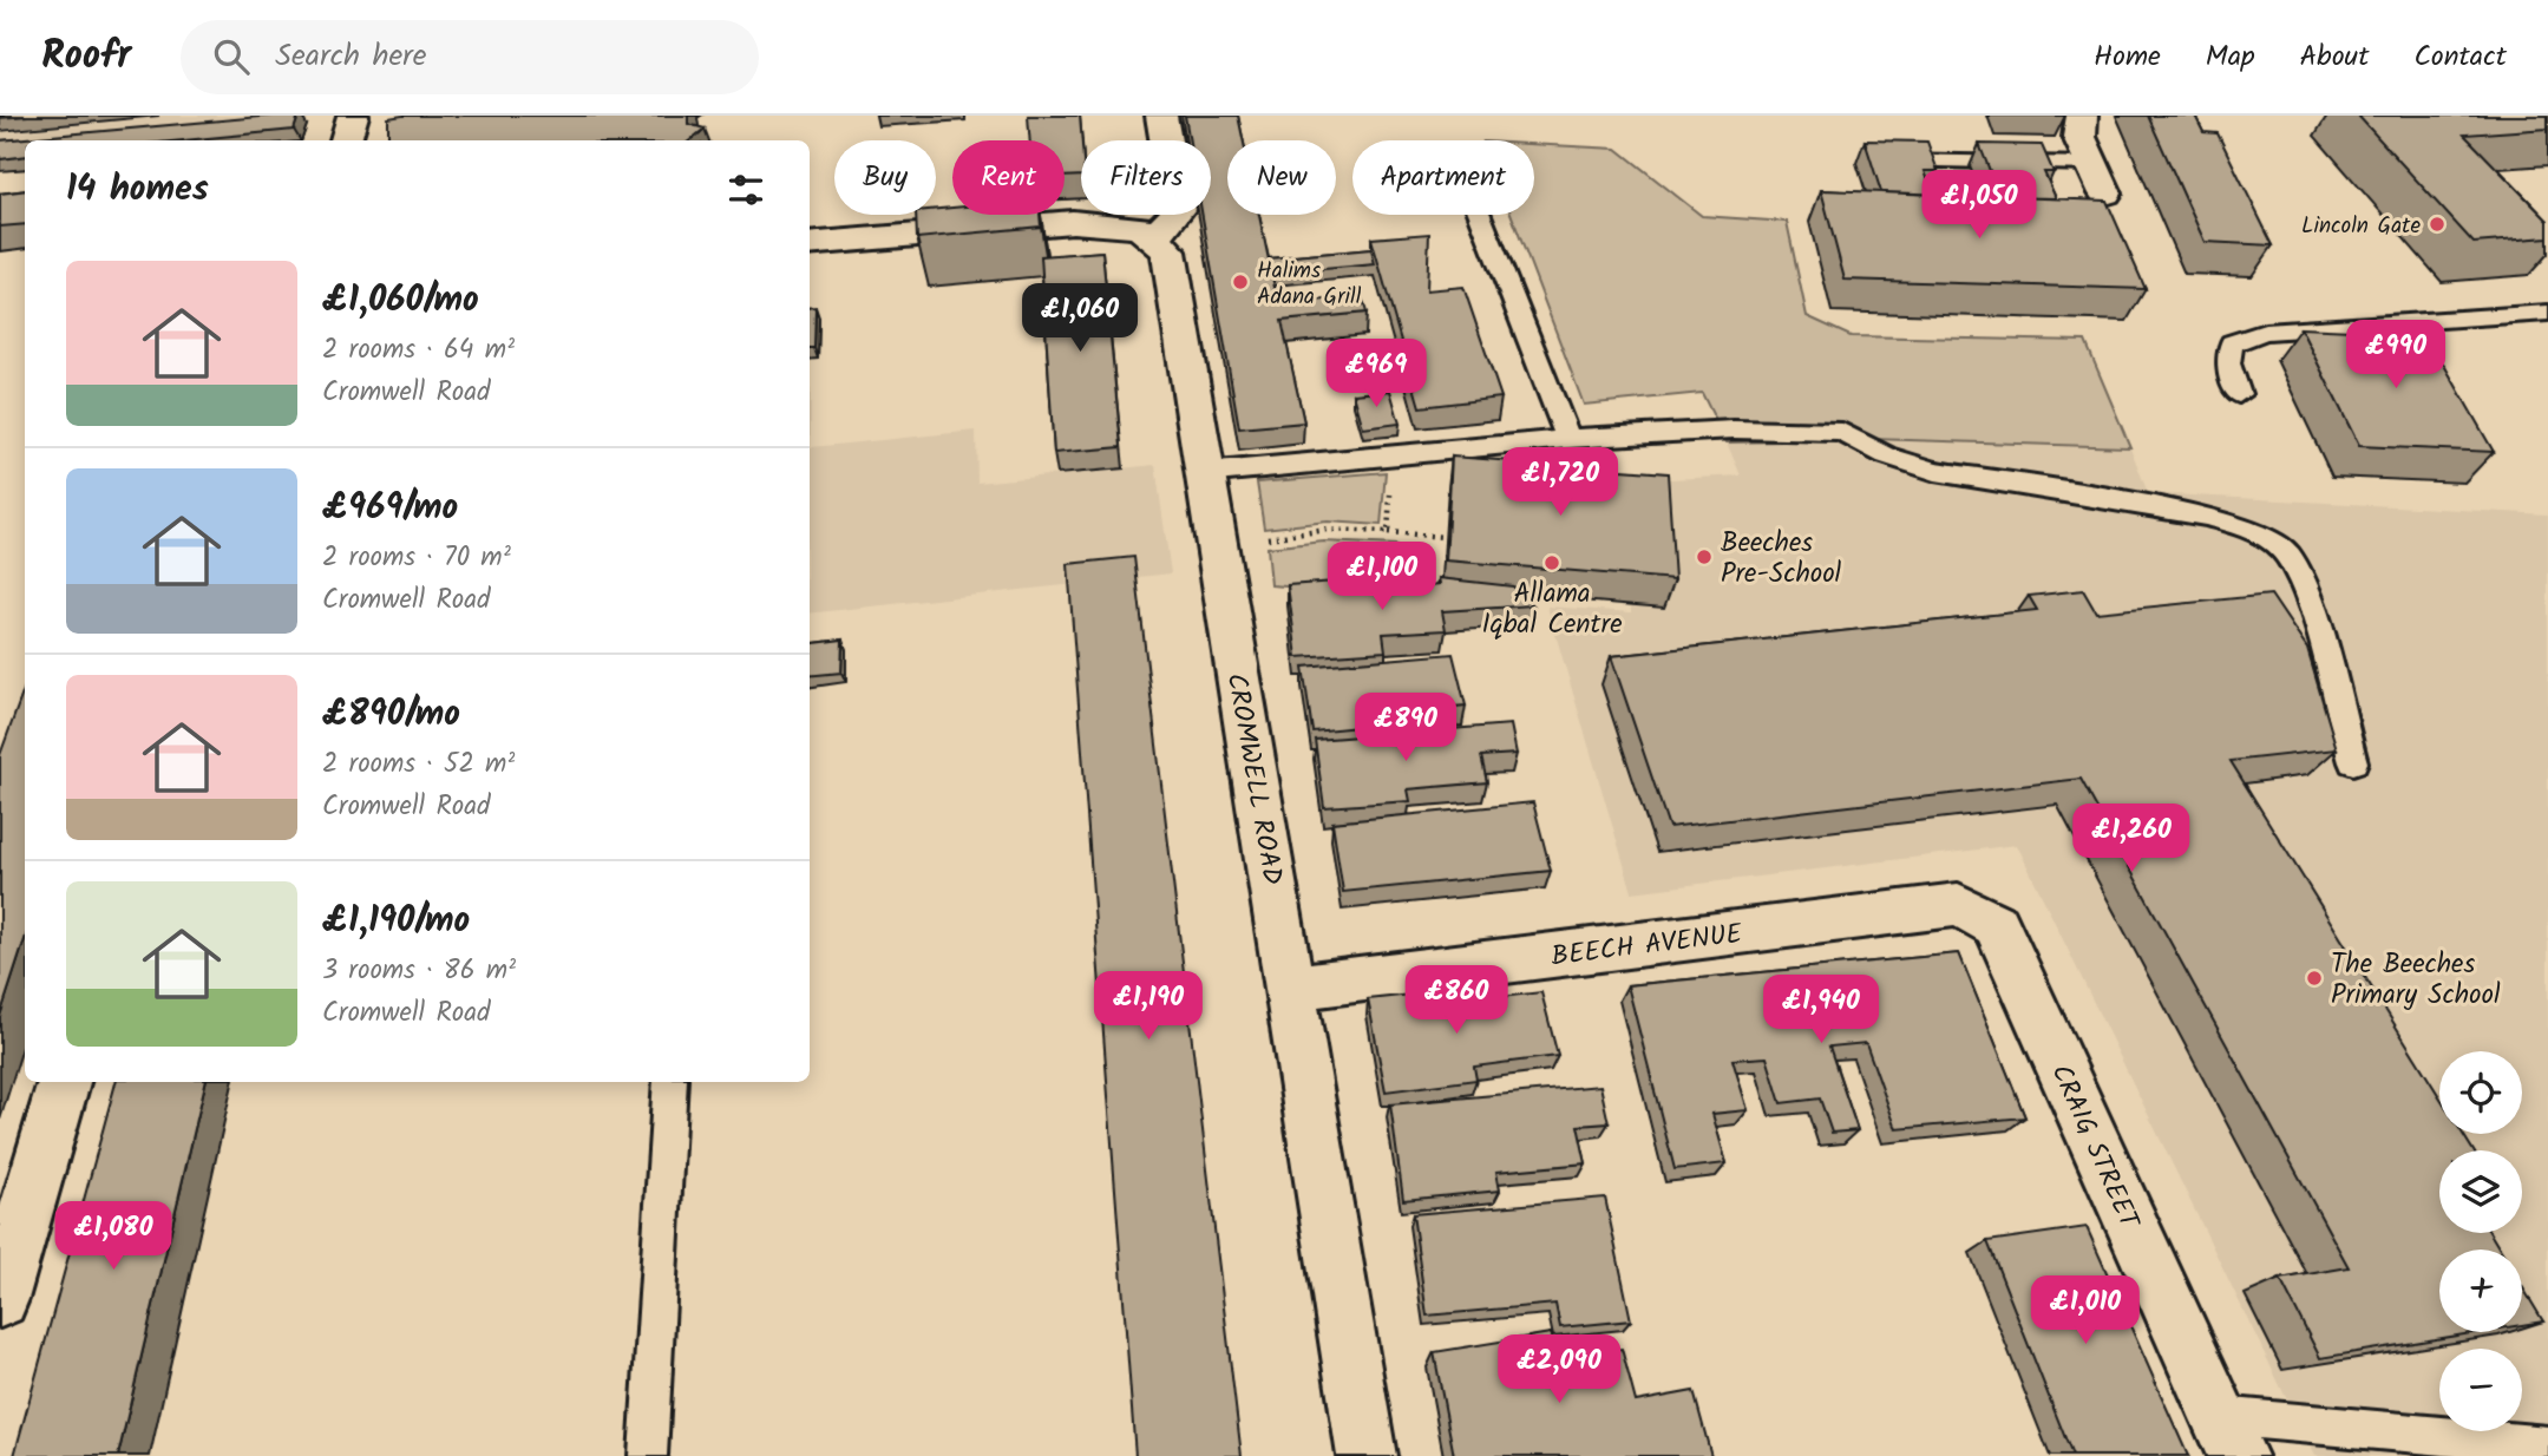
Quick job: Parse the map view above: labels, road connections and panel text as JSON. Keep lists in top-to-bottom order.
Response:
{
  "streets": {
    "street": ["CROMWELL ROAD", "BEECH AVENUE", "CRAIG STREET"]
  },
  "crossings": [
    ["CROMWELL ROAD", "BEECH AVENUE"],
    ["BEECH AVENUE", "CRAIG STREET"]
  ],
  "places": [
    "Lincoln Gate",
    "Halims Adana Grill",
    "Beeches Pre-School",
    "Allama Iqbal Centre",
    "The Beeches Primary School"
  ],
  "page": {
    "header": "Roofr",
    "search": "Search here",
    "nav": [
      "Home",
      "Map",
      "About",
      "Contact"
    ],
    "chip": [
      "Buy",
      "Rent",
      "Filters",
      "New",
      "Apartment"
    ],
    "heading": "14 homes",
    "price": [
      "£1,050",
      "£1,060",
      "£990",
      "£969",
      "£1,720",
      "£1,100",
      "£890",
      "£1,260",
      "£860",
      "£1,190",
      "£1,940",
      "£1,080",
      "£1,010",
      "£2,090"
    ],
    "list": [
      {
        "name": "£1,060/mo",
        "note": "2 rooms · 64 m² · Cromwell Road"
      },
      {
        "name": "£969/mo",
        "note": "2 rooms · 70 m² · Cromwell Road"
      },
      {
        "name": "£890/mo",
        "note": "2 rooms · 52 m² · Cromwell Road"
      },
      {
        "name": "£1,190/mo",
        "note": "3 rooms · 86 m² · Cromwell Road"
      }
    ],
    "map_buttons": ["+", "−"]
  }
}
